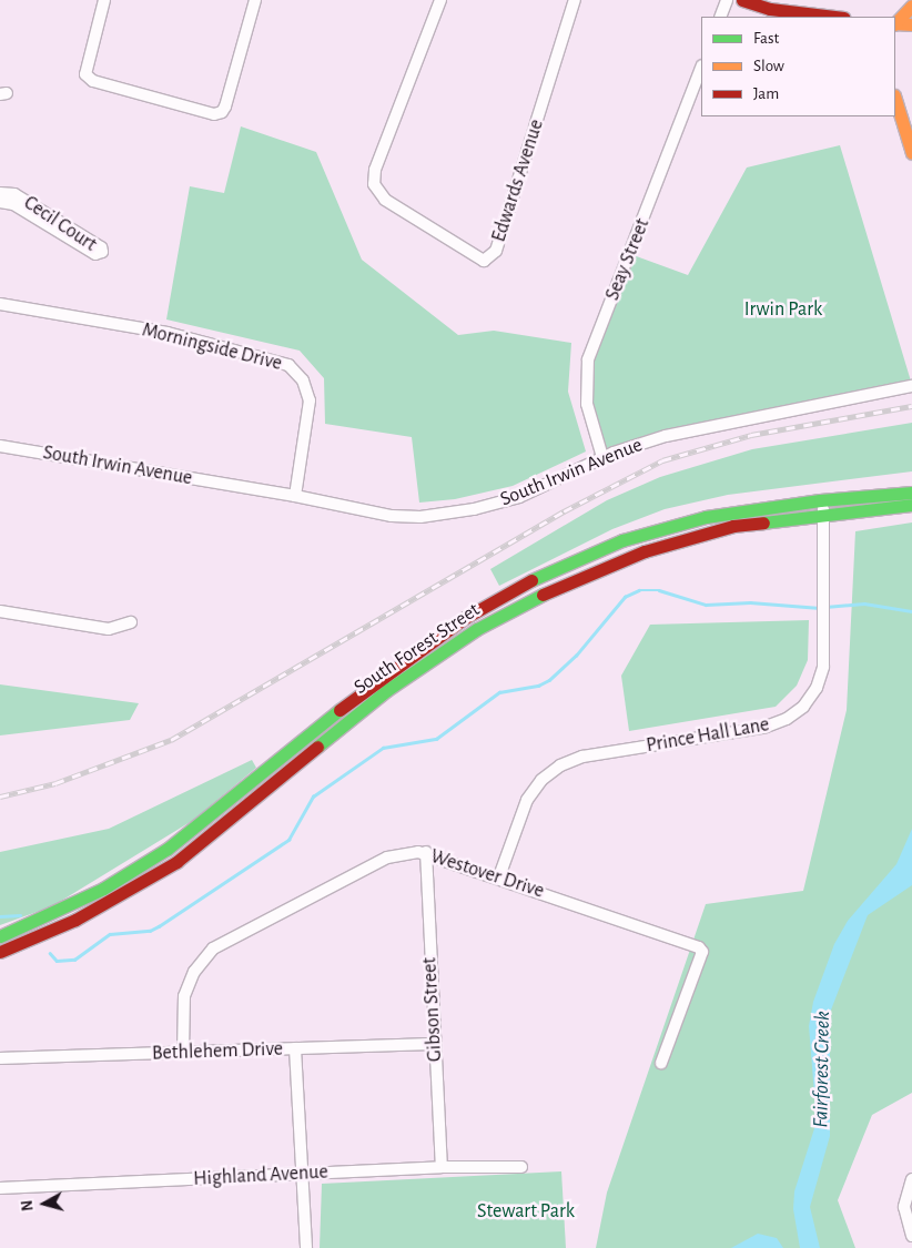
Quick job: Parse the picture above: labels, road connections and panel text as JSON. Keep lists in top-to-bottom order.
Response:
{
  "streets": {
    "street": [
      "Edwards Avenue",
      "Cecil Court",
      "Seay Street",
      "Morningside Drive",
      "South Irwin Avenue",
      "South Forest Street",
      "Prince Hall Lane",
      "Westover Drive",
      "Gibson Street",
      "Bethlehem Drive",
      "Highland Avenue"
    ]
  },
  "crossings": [
    ["Seay Street", "South Irwin Avenue"],
    ["Morningside Drive", "South Irwin Avenue"],
    ["South Forest Street", "Prince Hall Lane"],
    ["Prince Hall Lane", "Westover Drive"],
    ["Westover Drive", "Gibson Street"],
    ["Westover Drive", "Bethlehem Drive"],
    ["Gibson Street", "Bethlehem Drive"],
    ["Gibson Street", "Highland Avenue"]
  ],
  "water": ["Fairforest Creek"],
  "parks": ["Irwin Park", "Stewart Park"],
  "legend": ["Fast", "Slow", "Jam"],
  "north": "left"
}
